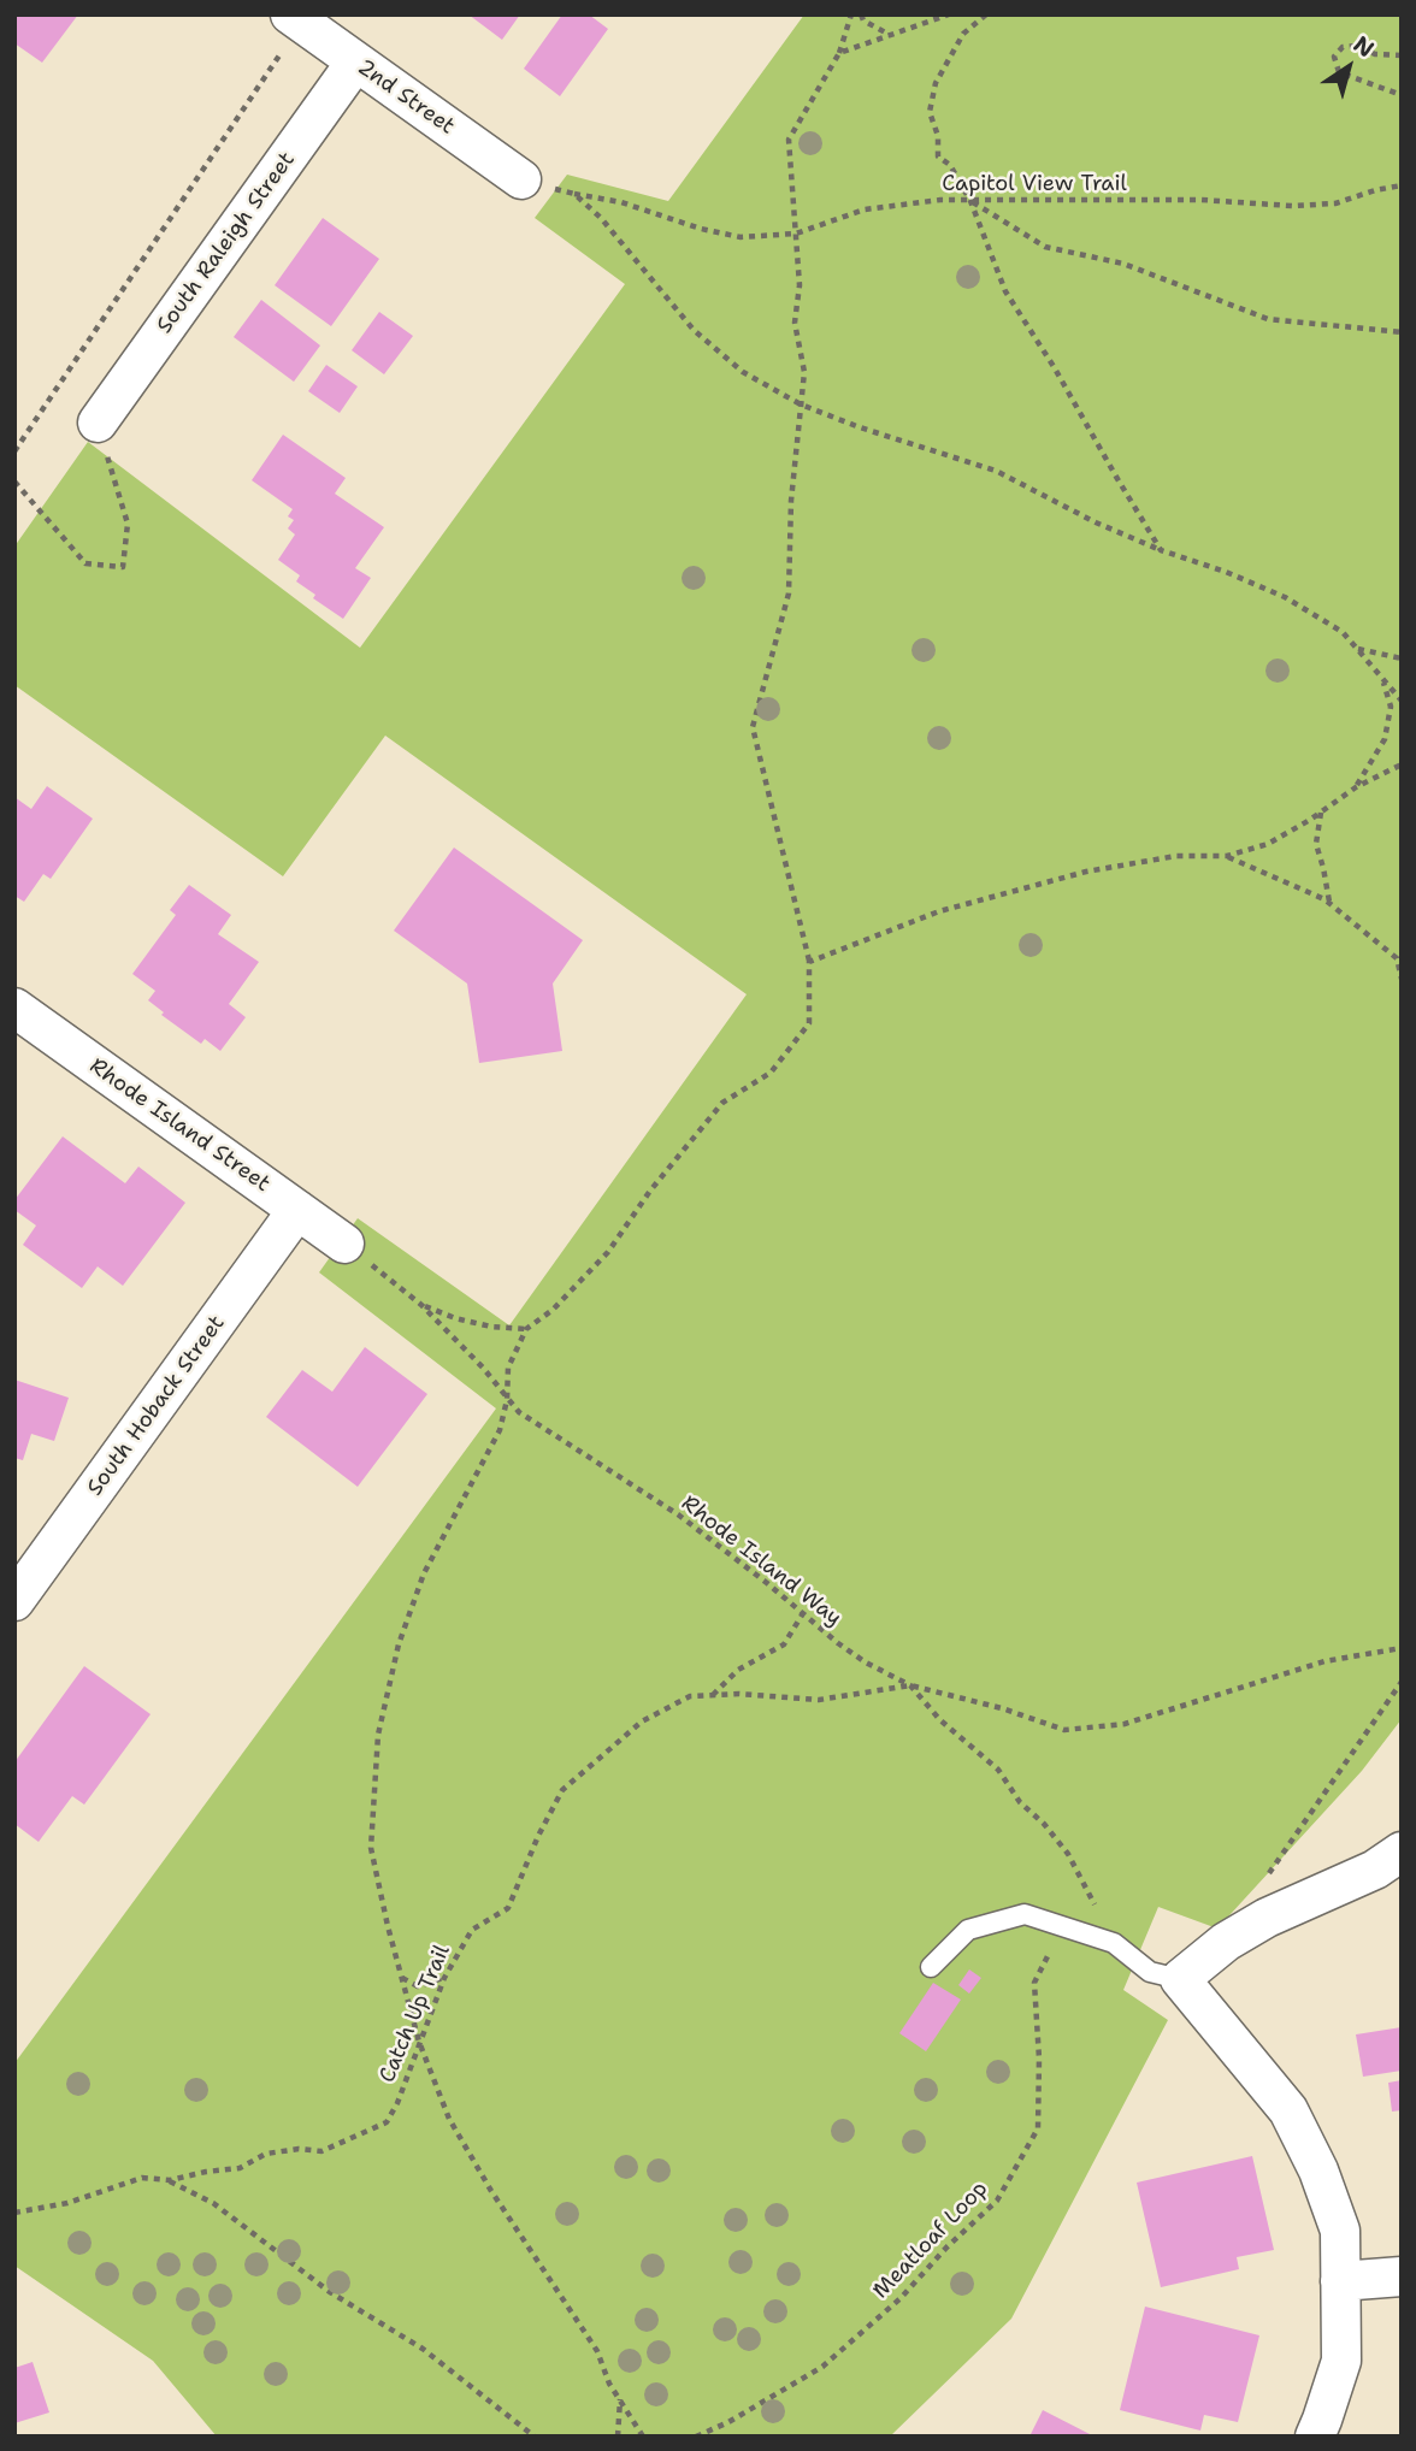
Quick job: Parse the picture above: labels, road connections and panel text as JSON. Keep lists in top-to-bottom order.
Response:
{
  "streets": {
    "street": [
      "2nd Street",
      "South Raleigh Street",
      "Rhode Island Street",
      "South Hoback Street"
    ],
    "path": [
      "Capitol View Trail",
      "Rhode Island Way",
      "Catch Up Trail",
      "Meatloaf Loop"
    ]
  },
  "crossings": [
    ["2nd Street", "Capitol View Trail"],
    ["2nd Street", "South Raleigh Street"],
    ["Rhode Island Street", "South Hoback Street"],
    ["Rhode Island Street", "Rhode Island Way"],
    ["Rhode Island Way", "Catch Up Trail"],
    ["Rhode Island Way", "Meatloaf Loop"]
  ],
  "north": "top right"
}
